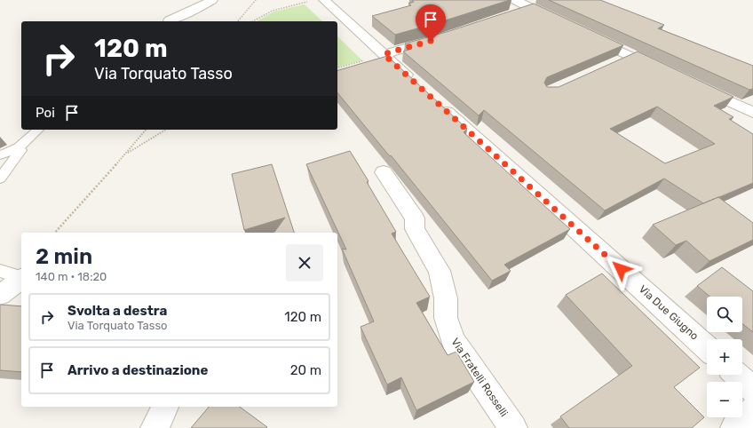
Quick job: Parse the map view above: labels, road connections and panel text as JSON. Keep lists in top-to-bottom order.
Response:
{
  "streets": {
    "street": ["Via Due Giugno", "Via Fratelli Rosselli"]
  },
  "page": {
    "turn": ["120 m", "Via Torquato Tasso"],
    "then": "Poi",
    "heading": ["2 min", "140 m · 18:20"],
    "list": [
      {
        "name": "Svolta a destra",
        "note": "Via Torquato Tasso",
        "value": "120 m"
      },
      {
        "name": "Arrivo a destinazione",
        "value": "20 m"
      }
    ],
    "map_buttons": ["+", "−"]
  }
}
